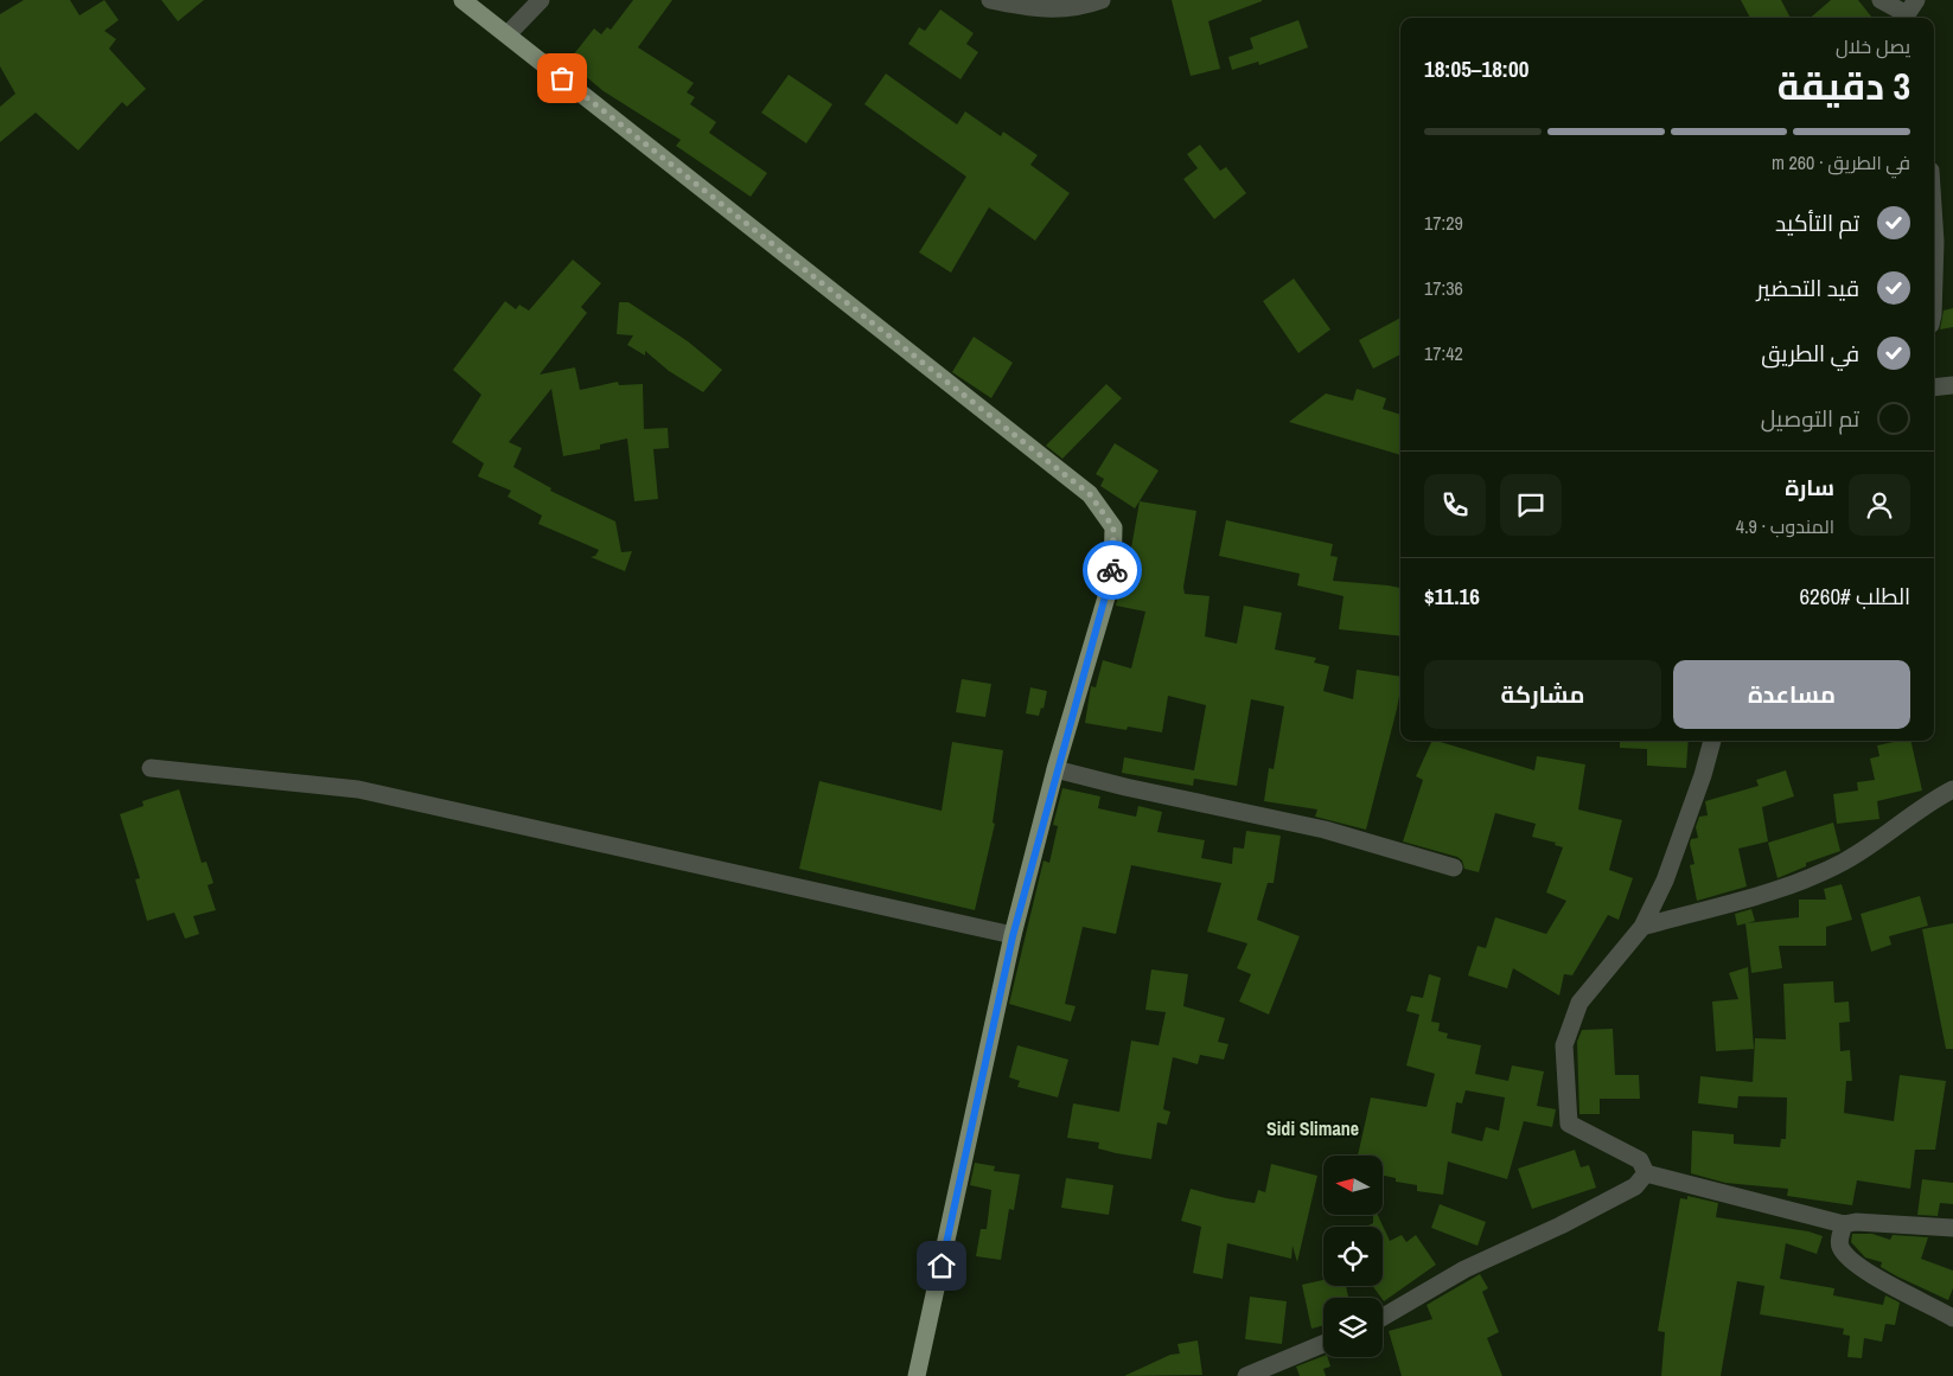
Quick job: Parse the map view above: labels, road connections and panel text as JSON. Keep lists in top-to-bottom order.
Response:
{
  "districts": ["Sidi Slimane"],
  "north": "left",
  "page": {
    "heading": ["3 دقيقة", "يصل خلال", "18:00–18:05"],
    "panel": [
      "سارة",
      "المندوب · 4.9",
      "الطلب #6260",
      "$11.16"
    ],
    "bar": "في الطريق · 260 m",
    "list": [
      ["تم التأكيد", "17:29"],
      ["قيد التحضير", "17:36"],
      ["في الطريق", "17:42"],
      "تم التوصيل"
    ],
    "buttons": ["مساعدة", "مشاركة"]
  }
}
